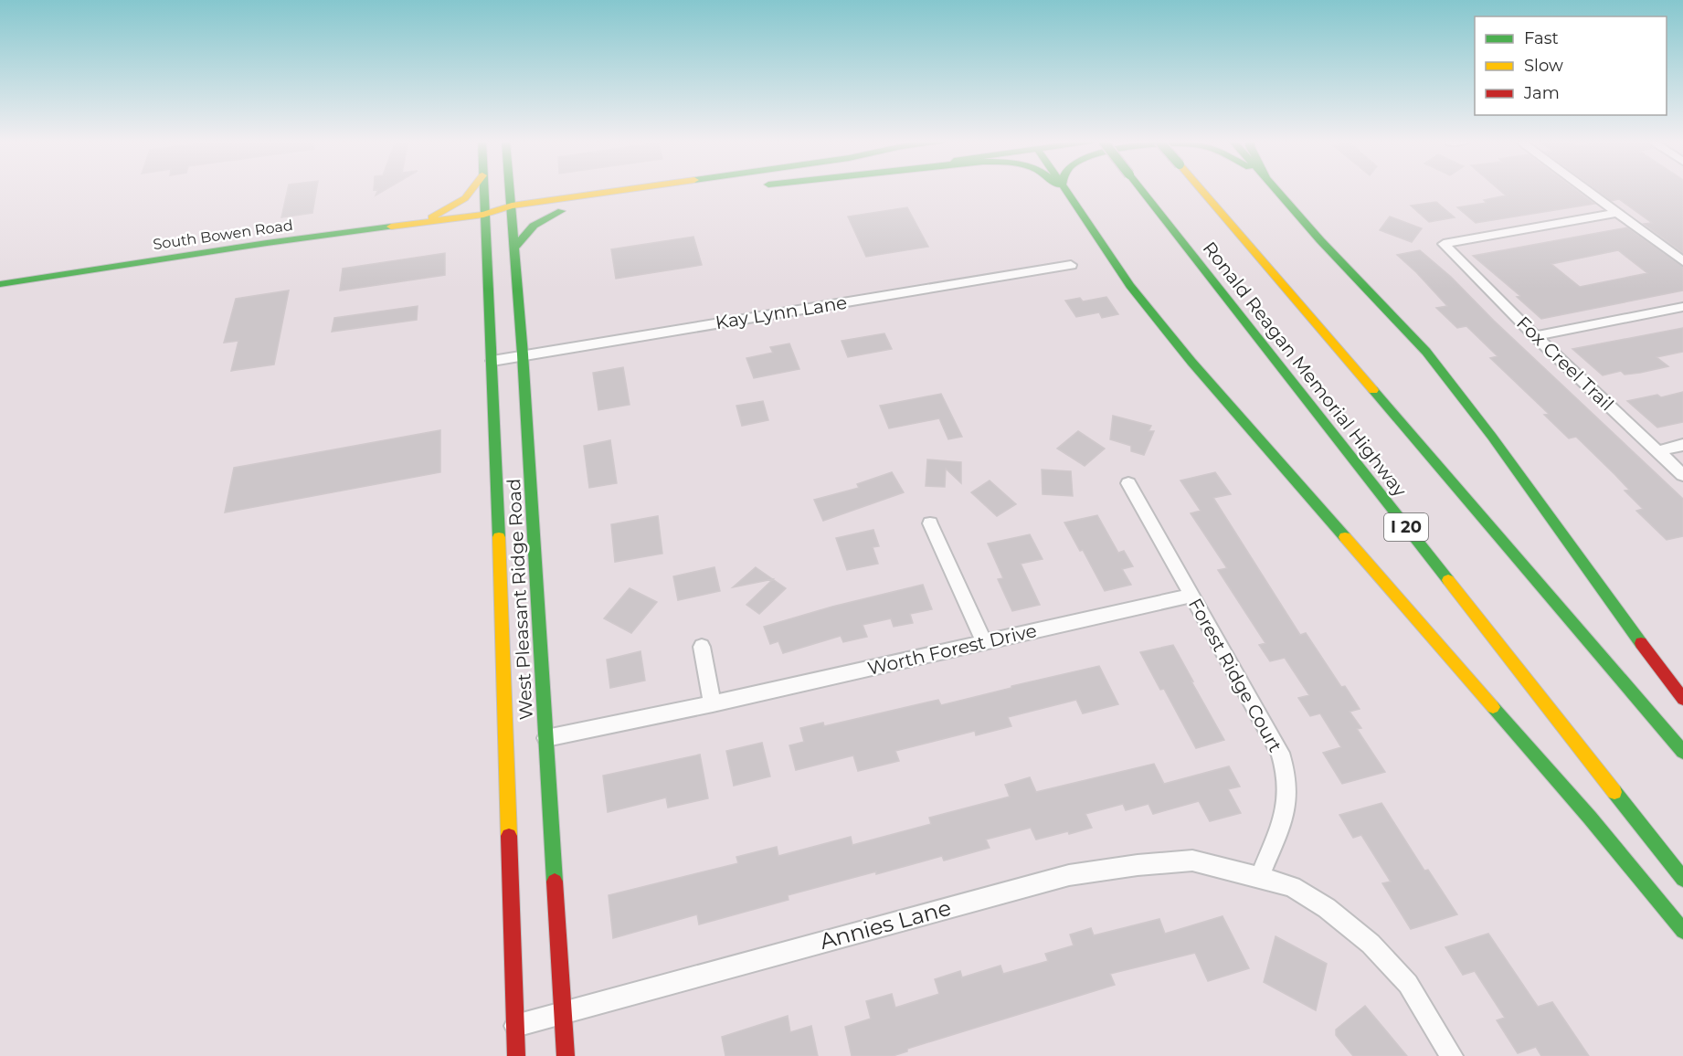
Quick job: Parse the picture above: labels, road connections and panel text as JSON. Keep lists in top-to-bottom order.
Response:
{
  "streets": {
    "main road": [
      "South Bowen Road",
      "Ronald Reagan Memorial Highway",
      "I 20",
      "West Pleasant Ridge Road"
    ],
    "street": [
      "Kay Lynn Lane",
      "Fox Creel Trail",
      "Worth Forest Drive",
      "Forest Ridge Court",
      "Annies Lane"
    ]
  },
  "crossings": [
    ["South Bowen Road", "West Pleasant Ridge Road"],
    ["Kay Lynn Lane", "West Pleasant Ridge Road"],
    ["West Pleasant Ridge Road", "Worth Forest Drive"],
    ["West Pleasant Ridge Road", "Annies Lane"],
    ["Worth Forest Drive", "Forest Ridge Court"],
    ["Forest Ridge Court", "Annies Lane"]
  ],
  "legend": ["Fast", "Slow", "Jam"]
}
